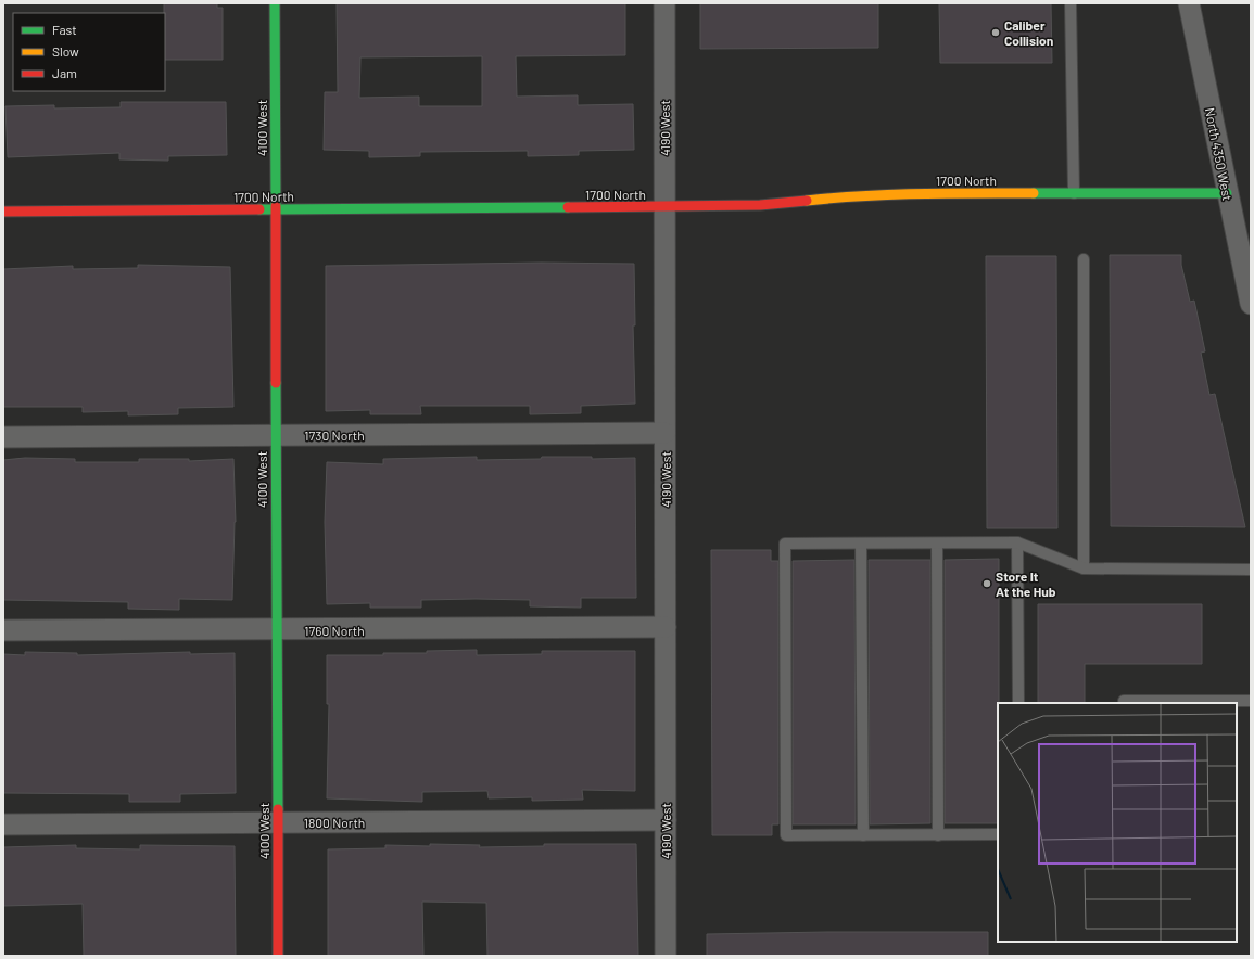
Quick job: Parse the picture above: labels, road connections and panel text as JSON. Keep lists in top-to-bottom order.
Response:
{
  "streets": {
    "street": [
      "4100 West",
      "4190 West",
      "North 4350 West",
      "1700 North",
      "1730 North",
      "1760 North",
      "1800 North"
    ]
  },
  "crossings": [
    ["4100 West", "1700 North"],
    ["4100 West", "1730 North"],
    ["4100 West", "1760 North"],
    ["4100 West", "1800 North"],
    ["4190 West", "1700 North"],
    ["4190 West", "1730 North"],
    ["4190 West", "1760 North"],
    ["4190 West", "1800 North"],
    ["North 4350 West", "1700 North"]
  ],
  "places": ["Caliber Collision", "Store It At the Hub"],
  "legend": ["Fast", "Slow", "Jam"]
}
